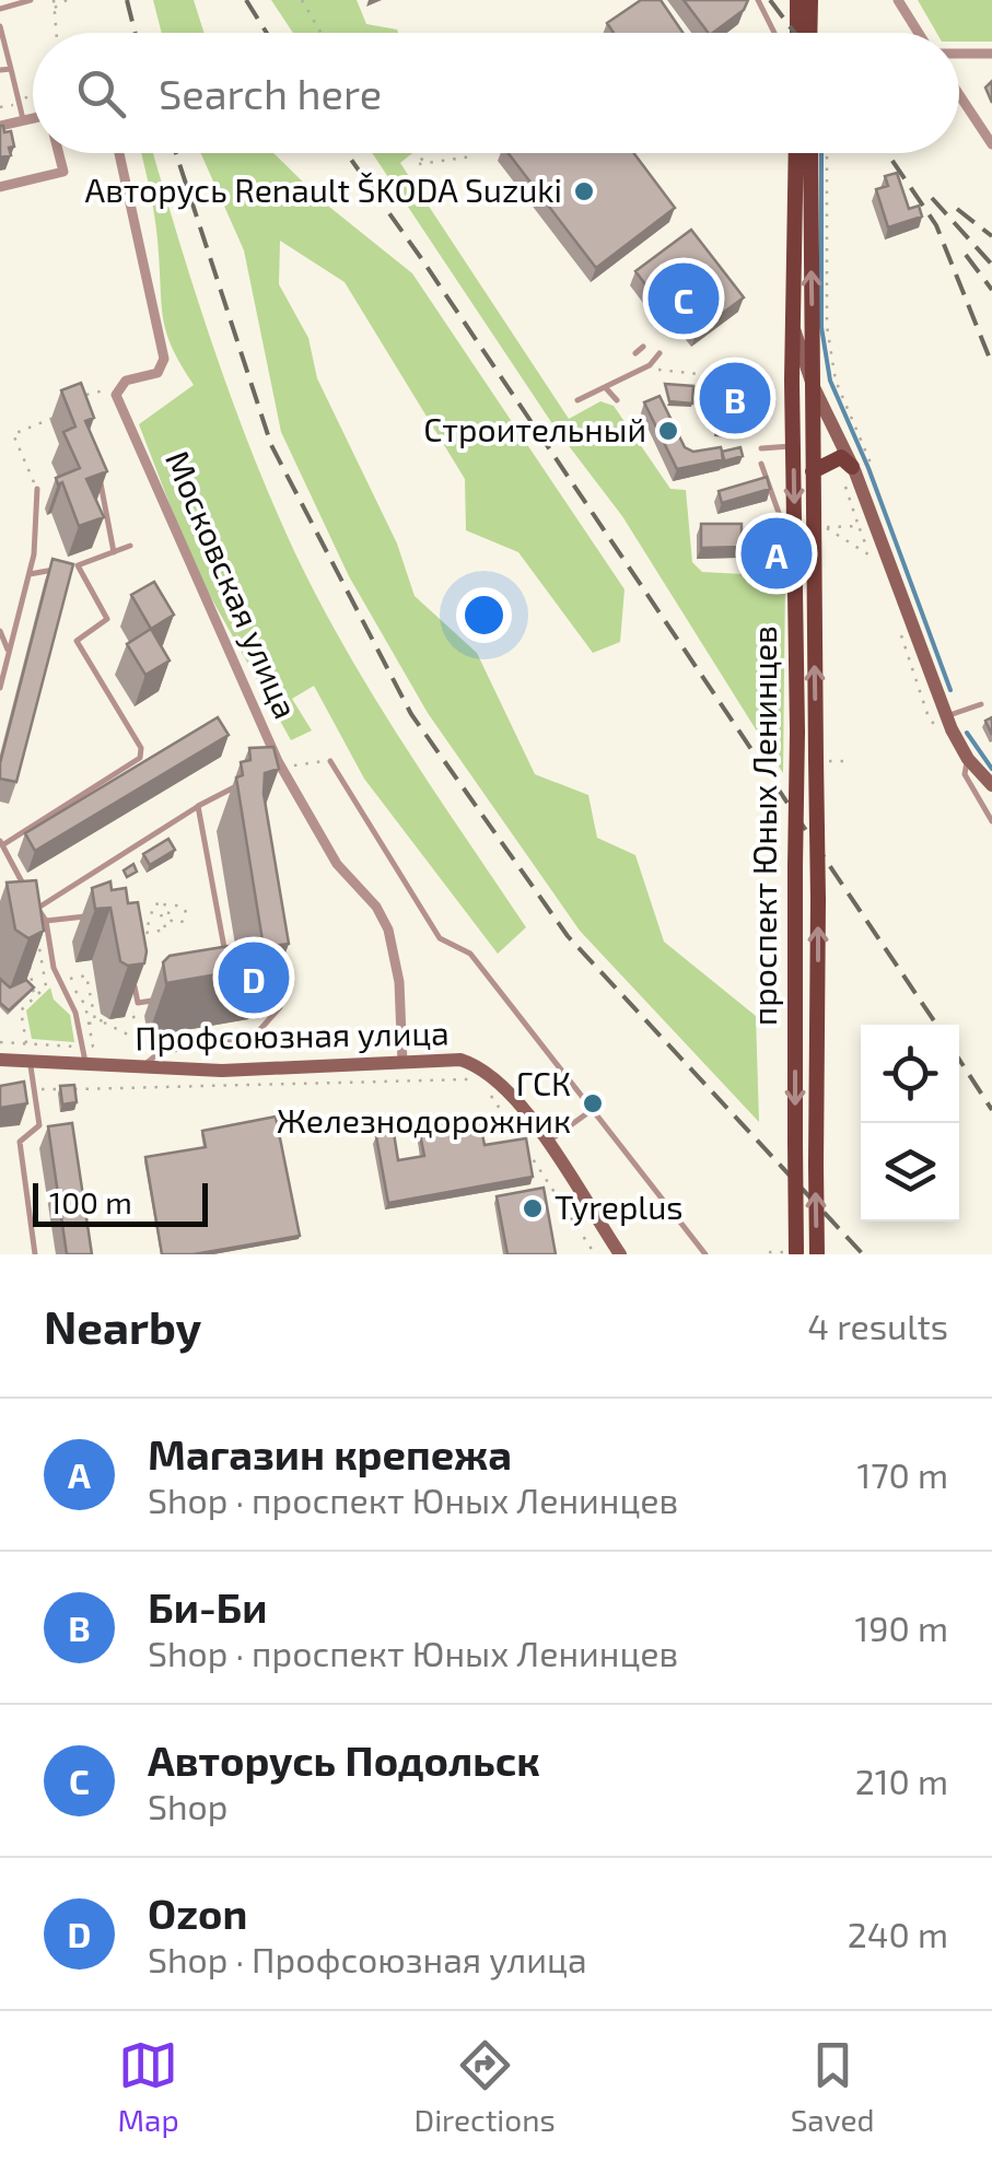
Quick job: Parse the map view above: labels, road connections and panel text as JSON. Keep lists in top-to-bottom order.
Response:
{
  "streets": {
    "main road": ["проспект Юных Ленинцев", "Профсоюзная улица"],
    "street": ["Московская улица"]
  },
  "crossings": [
    ["Московская улица", "Профсоюзная улица"]
  ],
  "places": [
    "Авторусь Renault ŠKODA Suzuki",
    "Строительный",
    "ГСК Железнодорожник",
    "Tyreplus"
  ],
  "scale_bar": "100 m",
  "page": {
    "search": "Search here",
    "pins": [
      "C",
      "B",
      "A",
      "D"
    ],
    "scale": "100 m",
    "heading": ["Nearby", "4 results"],
    "list": [
      {
        "mark": "A",
        "name": "Магазин крепежа",
        "note": "Shop · проспект Юных Ленинцев",
        "value": "170 m"
      },
      {
        "mark": "B",
        "name": "Би-Би",
        "note": "Shop · проспект Юных Ленинцев",
        "value": "190 m"
      },
      {
        "mark": "C",
        "name": "Авторусь Подольск",
        "note": "Shop",
        "value": "210 m"
      },
      {
        "mark": "D",
        "name": "Ozon",
        "note": "Shop · Профсоюзная улица",
        "value": "240 m"
      }
    ],
    "nav": ["Map", "Directions", "Saved"]
  }
}
